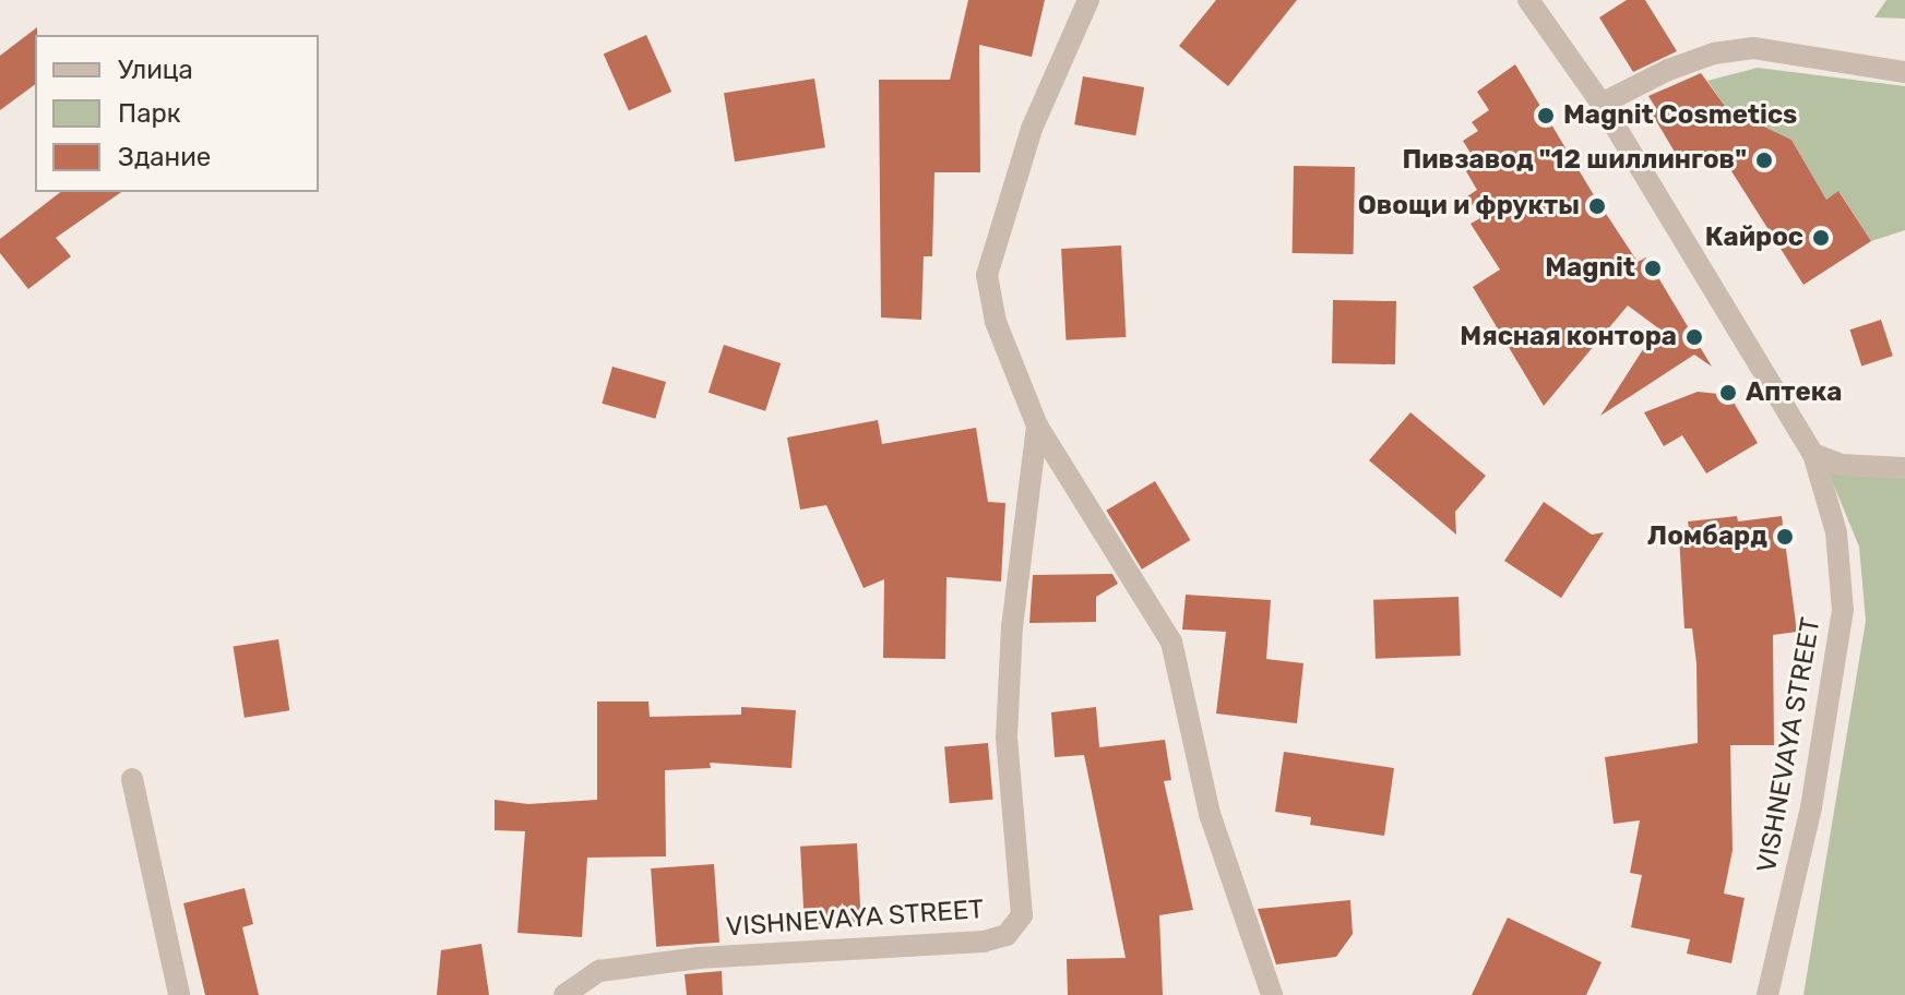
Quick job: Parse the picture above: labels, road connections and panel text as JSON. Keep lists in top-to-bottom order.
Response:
{
  "streets": {
    "street": ["VISHNEVAYA STREET"]
  },
  "places": [
    "Magnit Cosmetics",
    "Пивзавод \"12 шиллингов\"",
    "Овощи и фрукты",
    "Кайрос",
    "Magnit",
    "Мясная контора",
    "Аптека",
    "Ломбард"
  ],
  "legend": ["Улица", "Парк", "Здание"]
}
